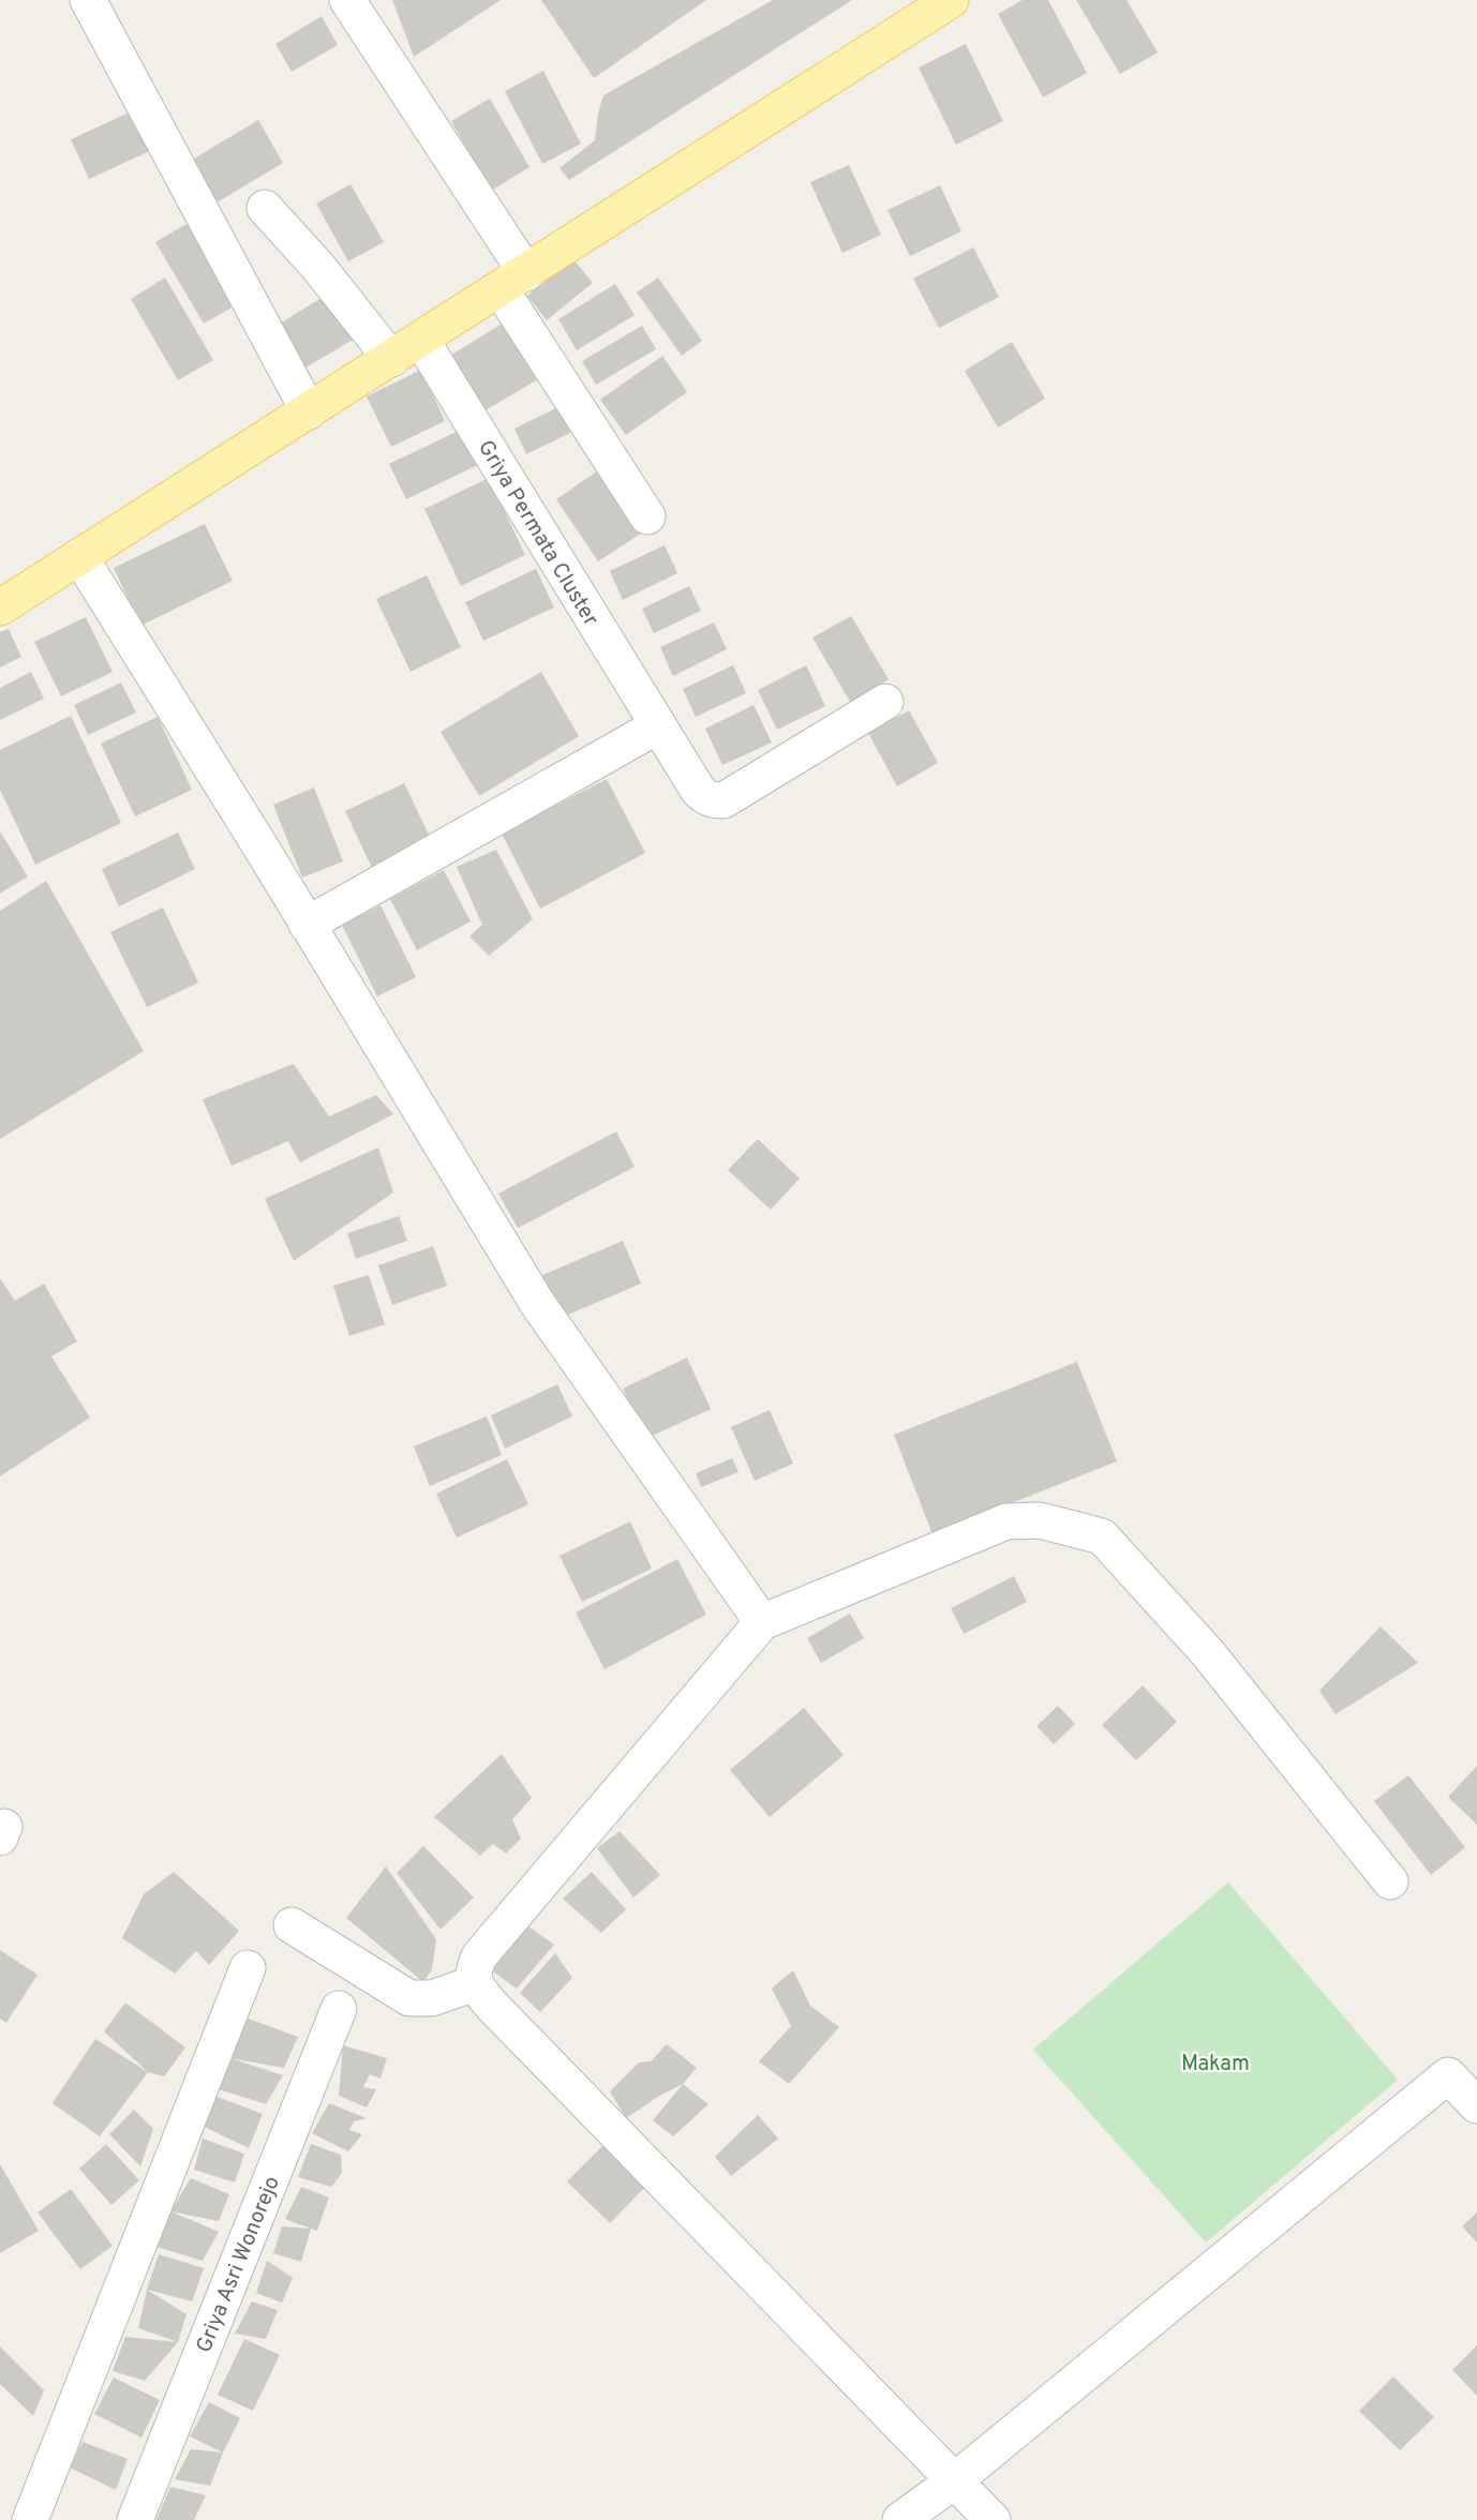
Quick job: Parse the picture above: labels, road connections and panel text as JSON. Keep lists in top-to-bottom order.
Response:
{
  "streets": {
    "street": ["Griya Permata Cluster", "Griya Asri Wonorejo"]
  },
  "parks": ["Makam"]
}
